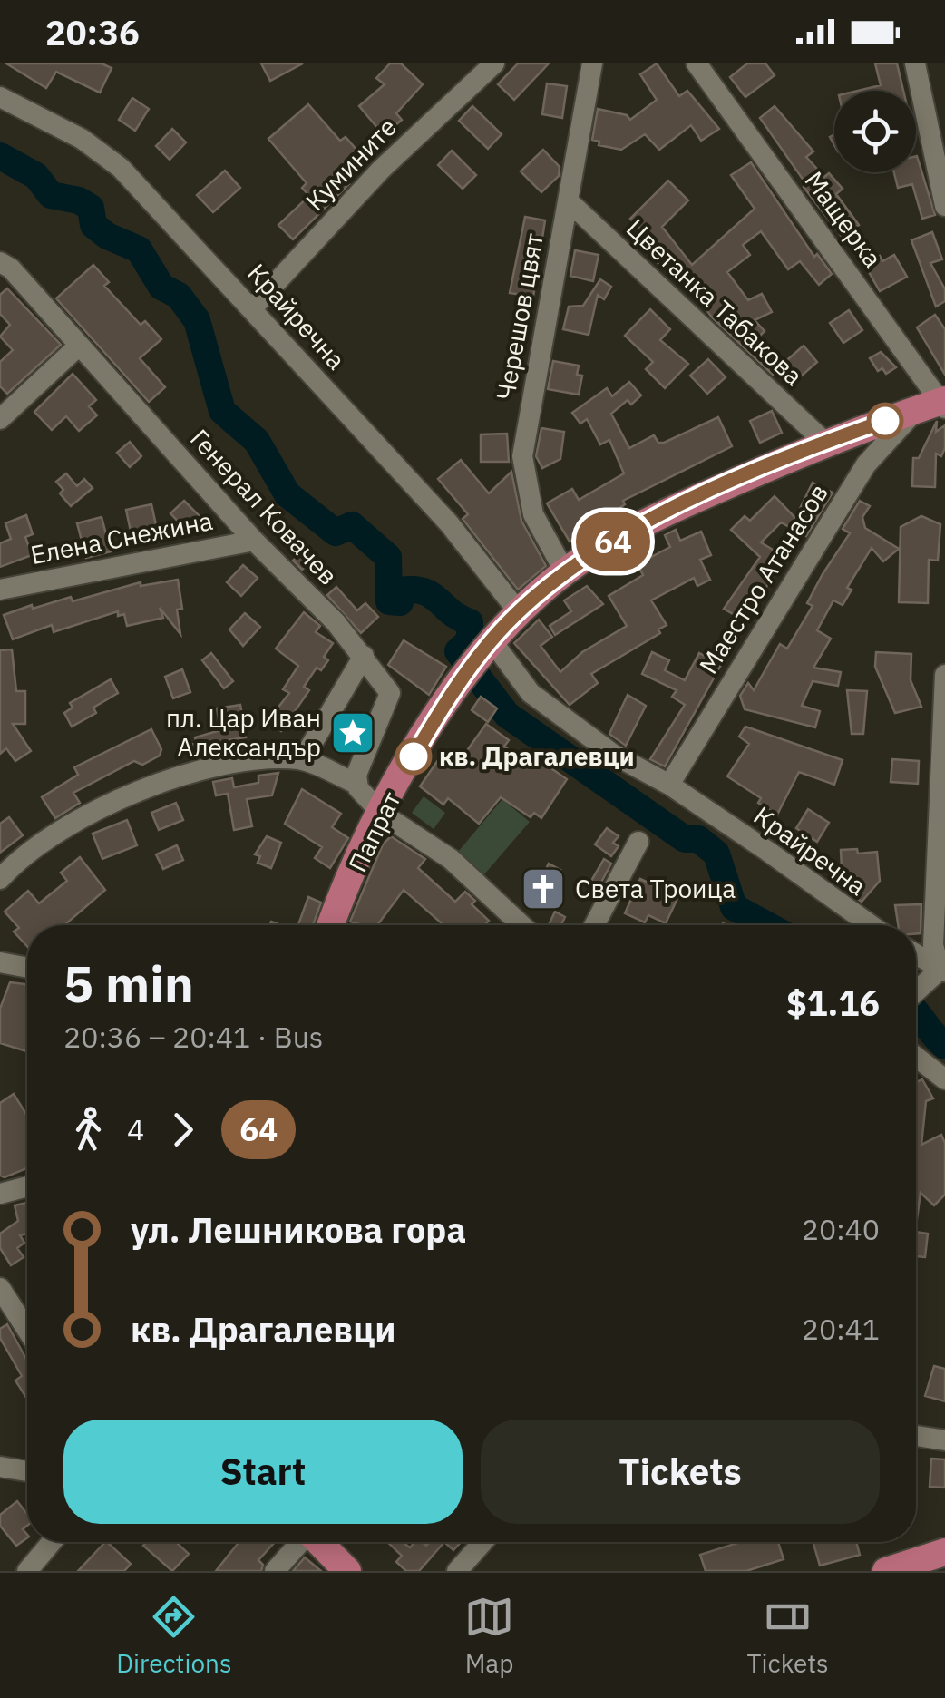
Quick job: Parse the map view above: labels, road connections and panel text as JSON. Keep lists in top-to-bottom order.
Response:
{
  "streets": {
    "main road": ["Папрат"],
    "street": [
      "Кумините",
      "Мащерка",
      "Цветанка Табакова",
      "Крайречна",
      "Черешов цвят",
      "Генерал Ковачев",
      "Елена Снежина",
      "Маестро Атанасов"
    ]
  },
  "crossings": [
    ["Кумините", "Крайречна"],
    ["Мащерка", "Папрат"],
    ["Цветанка Табакова", "Черешов цвят"],
    ["Цветанка Табакова", "Папрат"],
    ["Крайречна", "Маестро Атанасов"],
    ["Крайречна", "Папрат"],
    ["Черешов цвят", "Папрат"],
    ["Генерал Ковачев", "Елена Снежина"],
    ["Маестро Атанасов", "Папрат"]
  ],
  "places": {
    "place": ["пл. Цар Иван Александър"],
    "other": ["кв. Драгалевци"],
    "church": ["Света Троица"]
  },
  "lines": ["bus line 64"],
  "page": {
    "status": "20:36",
    "on_map": "64",
    "heading": ["5 min", "20:36 – 20:41 · Bus", "$1.16"],
    "legs": ["4", "64"],
    "list": [
      {
        "name": "ул. Лешникова гора",
        "value": "20:40"
      },
      {
        "name": "кв. Драгалевци",
        "value": "20:41"
      }
    ],
    "buttons": ["Start", "Tickets"],
    "tabs": ["Directions", "Map", "Tickets"]
  }
}
